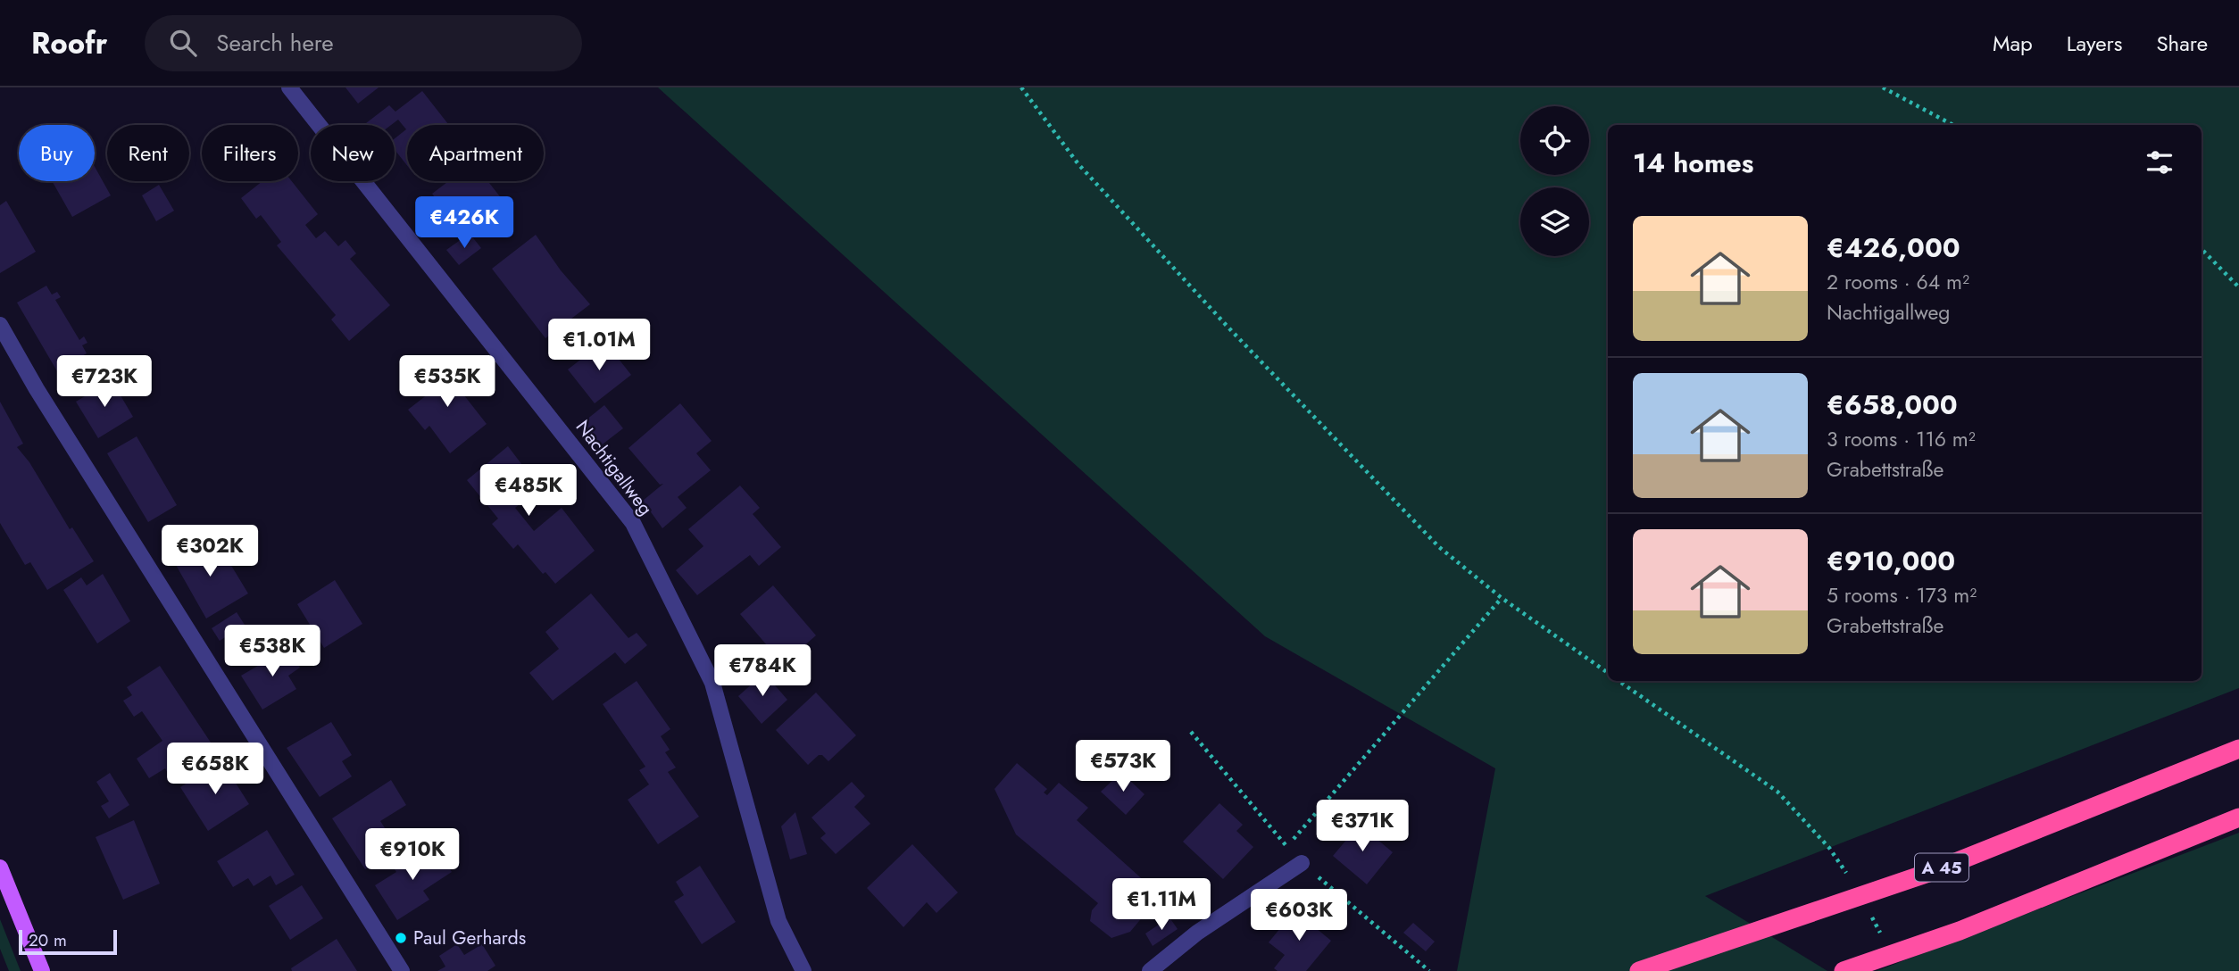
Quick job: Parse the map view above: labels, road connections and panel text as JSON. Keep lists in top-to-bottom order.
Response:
{
  "streets": {
    "highway": ["A 45"],
    "street": ["Nachtigallweg"]
  },
  "places": ["Paul Gerhards"],
  "scale_bar": "20 m",
  "page": {
    "header": "Roofr",
    "search": "Search here",
    "nav": ["Map", "Layers", "Share"],
    "chip": [
      "Buy",
      "Rent",
      "Filters",
      "New",
      "Apartment"
    ],
    "heading": "14 homes",
    "price": [
      "€426K",
      "€1.01M",
      "€723K",
      "€535K",
      "€485K",
      "€302K",
      "€538K",
      "€784K",
      "€573K",
      "€658K",
      "€371K",
      "€910K",
      "€1.11M",
      "€603K"
    ],
    "list": [
      {
        "name": "€426,000",
        "note": "2 rooms · 64 m² · Nachtigallweg"
      },
      {
        "name": "€658,000",
        "note": "3 rooms · 116 m² · Grabettstraße"
      },
      {
        "name": "€910,000",
        "note": "5 rooms · 173 m² · Grabettstraße"
      }
    ],
    "scale": "20 m"
  }
}
